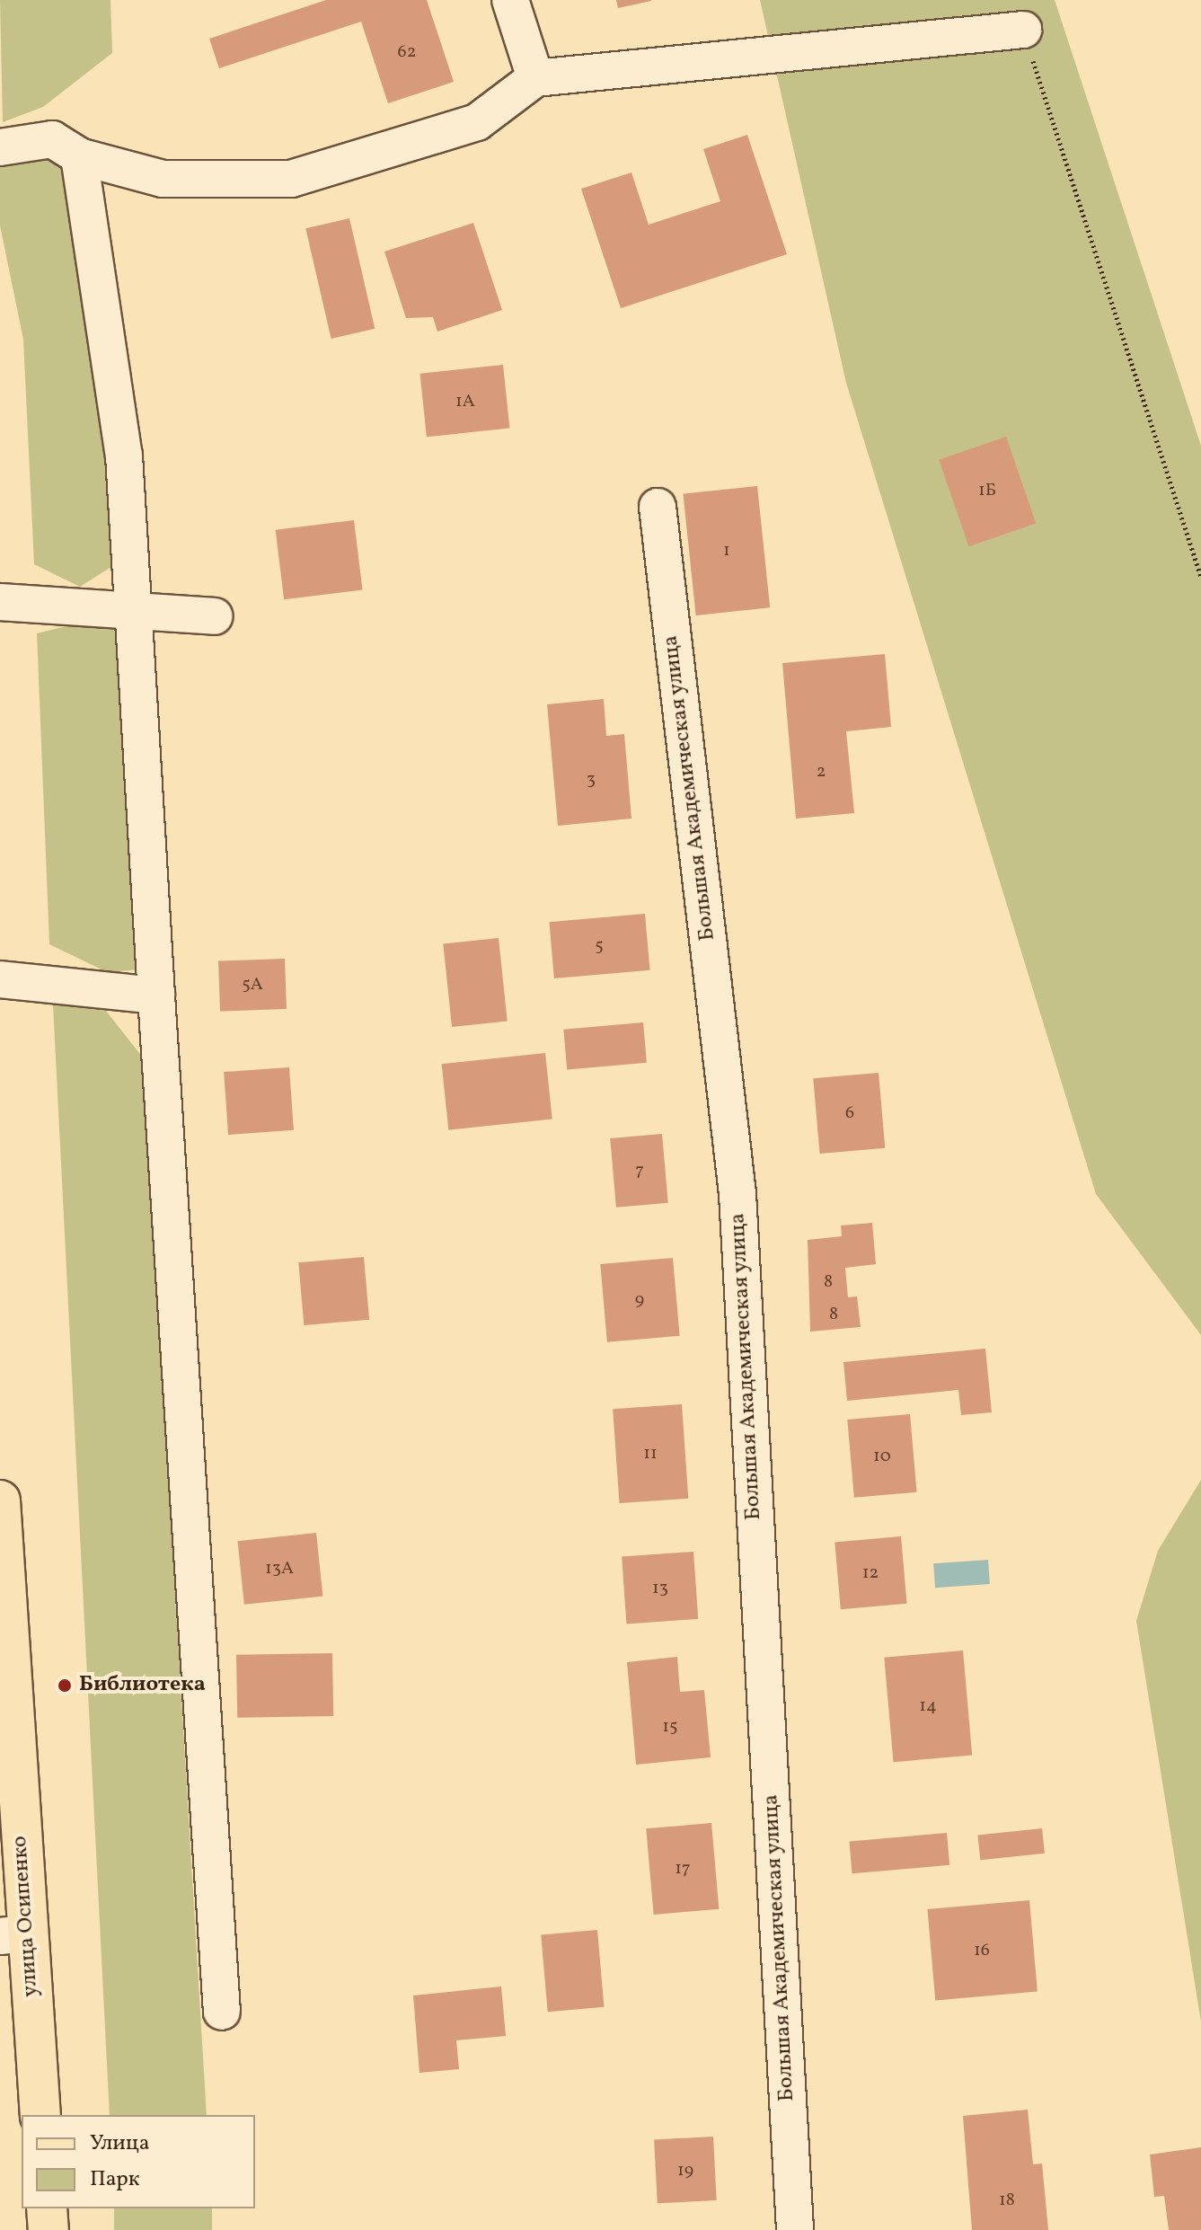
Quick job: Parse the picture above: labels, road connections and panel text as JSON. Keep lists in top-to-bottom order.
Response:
{
  "streets": {
    "main road": ["улица Осипенко"],
    "street": ["Большая Академическая улица"]
  },
  "places": ["Библиотека"],
  "house_numbers": [
    "62",
    "1А",
    "1Б",
    "1",
    "2",
    "3",
    "5",
    "5А",
    "6",
    "7",
    "8",
    "9",
    "8",
    "11",
    "10",
    "13А",
    "12",
    "13",
    "14",
    "15",
    "17",
    "16",
    "19",
    "18"
  ],
  "legend": ["Улица", "Парк"]
}
